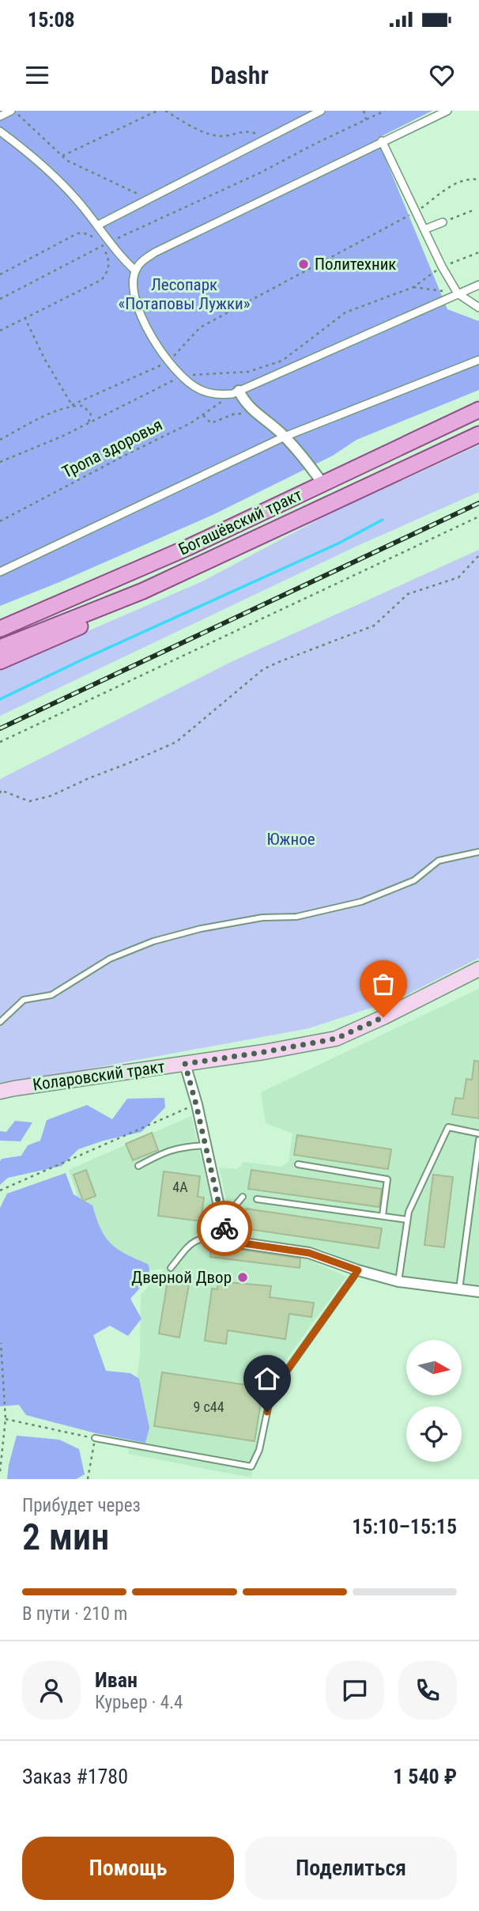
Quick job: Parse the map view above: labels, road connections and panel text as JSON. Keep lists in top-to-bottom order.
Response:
{
  "streets": {
    "main road": ["Богашёвский тракт", "Коларовский тракт"],
    "path": ["Тропа здоровья"]
  },
  "parks": ["Лесопарк «Потаповы Лужки»", "Южное"],
  "places": ["Политехник", "Дверной Двор"],
  "house_numbers": ["4А", "9 с44"],
  "north": "right",
  "page": {
    "status": "15:08",
    "header": "Dashr",
    "heading": ["2 мин", "Прибудет через", "15:10–15:15"],
    "panel": [
      "Иван",
      "Курьер · 4.4",
      "Заказ #1780",
      "1 540 ₽"
    ],
    "bar": "В пути · 210 m",
    "buttons": ["Помощь", "Поделиться"]
  }
}
